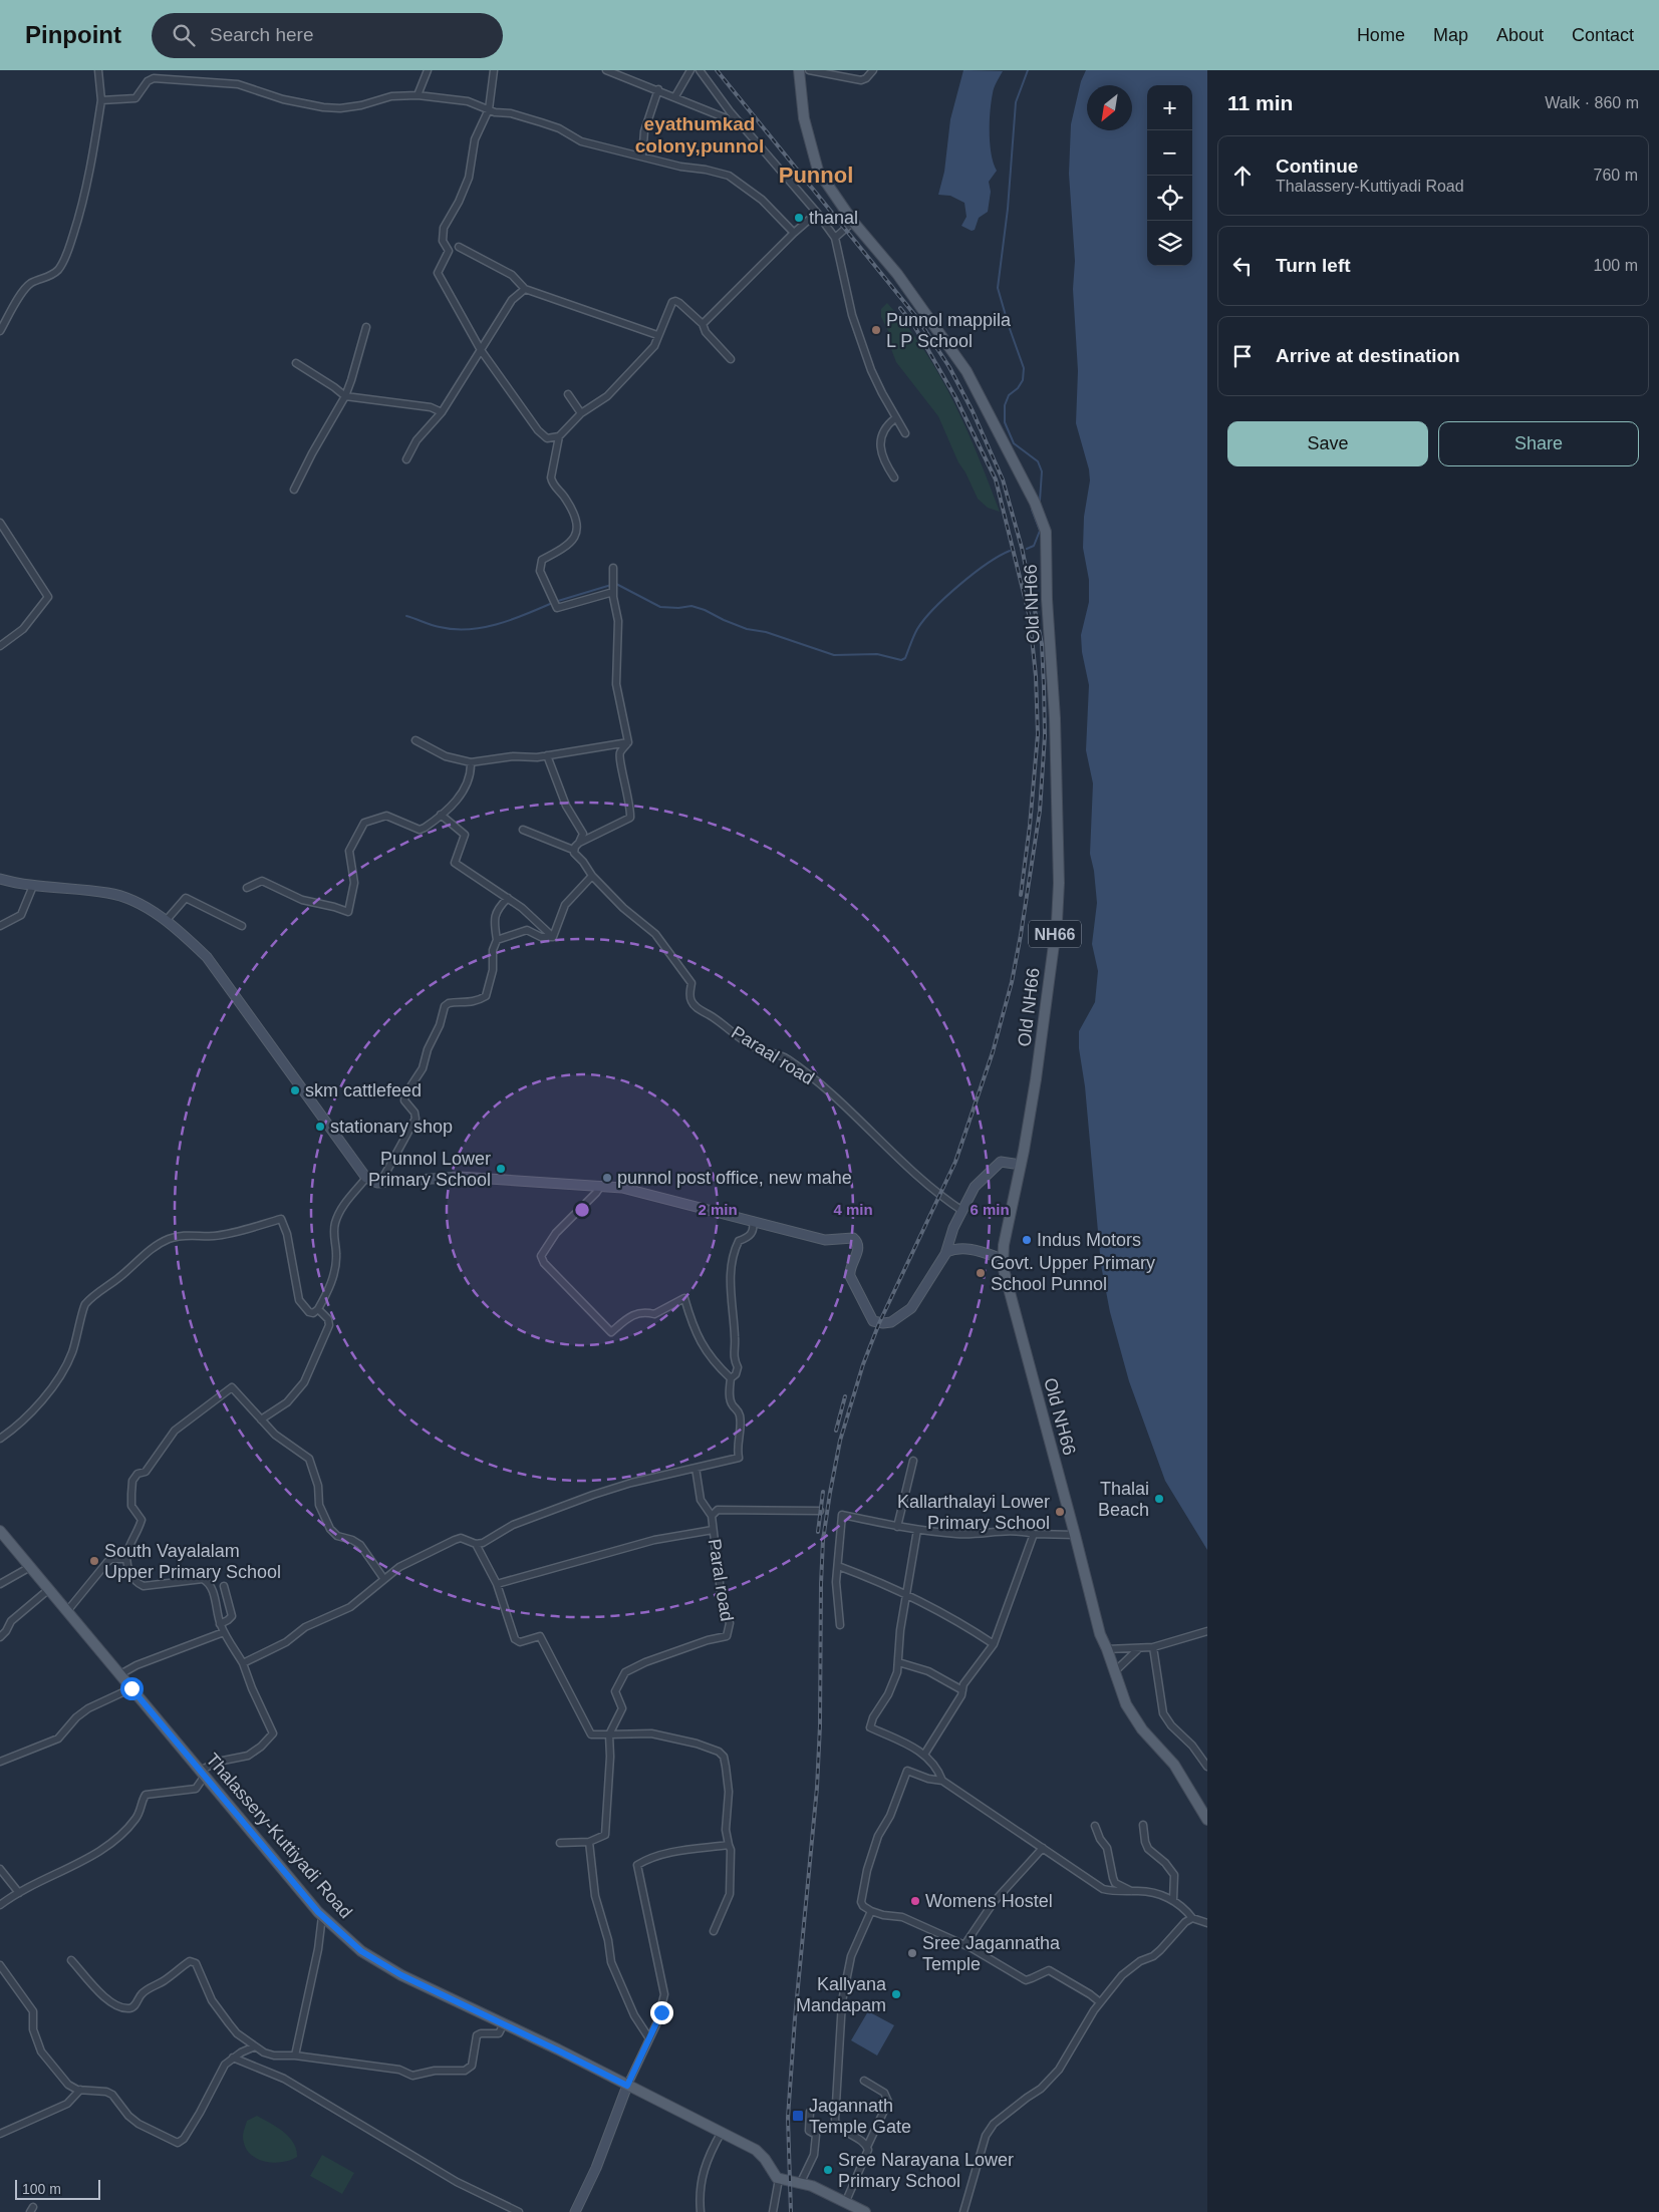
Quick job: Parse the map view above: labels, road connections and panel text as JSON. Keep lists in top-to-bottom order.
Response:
{
  "streets": {
    "main road": ["Old NH66", "NH66", "Thalassery-Kuttiyadi Road"],
    "street": ["Paraal road", "Paral road"]
  },
  "districts": ["eyathumkad colony,punnol", "Punnol"],
  "places": {
    "other": [
      "thanal",
      "Punnol mappila L P School",
      "skm cattlefeed",
      "stationary shop",
      "Punnol Lower Primary School",
      "punnol post office, new mahe",
      "Indus Motors",
      "Govt. Upper Primary School Punnol",
      "Thalai Beach",
      "Kallarthalayi Lower Primary School",
      "South Vayalalam Upper Primary School",
      "Womens Hostel",
      "Sree Jagannatha Temple",
      "Kallyana Mandapam",
      "Sree Narayana Lower Primary School"
    ],
    "transit": ["Jagannath Temple Gate"]
  },
  "scale_bar": "100 m",
  "north": "bottom left",
  "page": {
    "header": "Pinpoint",
    "search": "Search here",
    "nav": [
      "Home",
      "Map",
      "About",
      "Contact"
    ],
    "heading": ["11 min", "Walk · 860 m"],
    "map_buttons": ["+", "−"],
    "list": [
      ["Continue", "Thalassery-Kuttiyadi Road", "760 m"],
      ["Turn left", "100 m"],
      "Arrive at destination"
    ],
    "buttons": ["Save", "Share"],
    "scale": "100 m"
  },
  "rings": ["2 min", "4 min", "6 min"]
}
